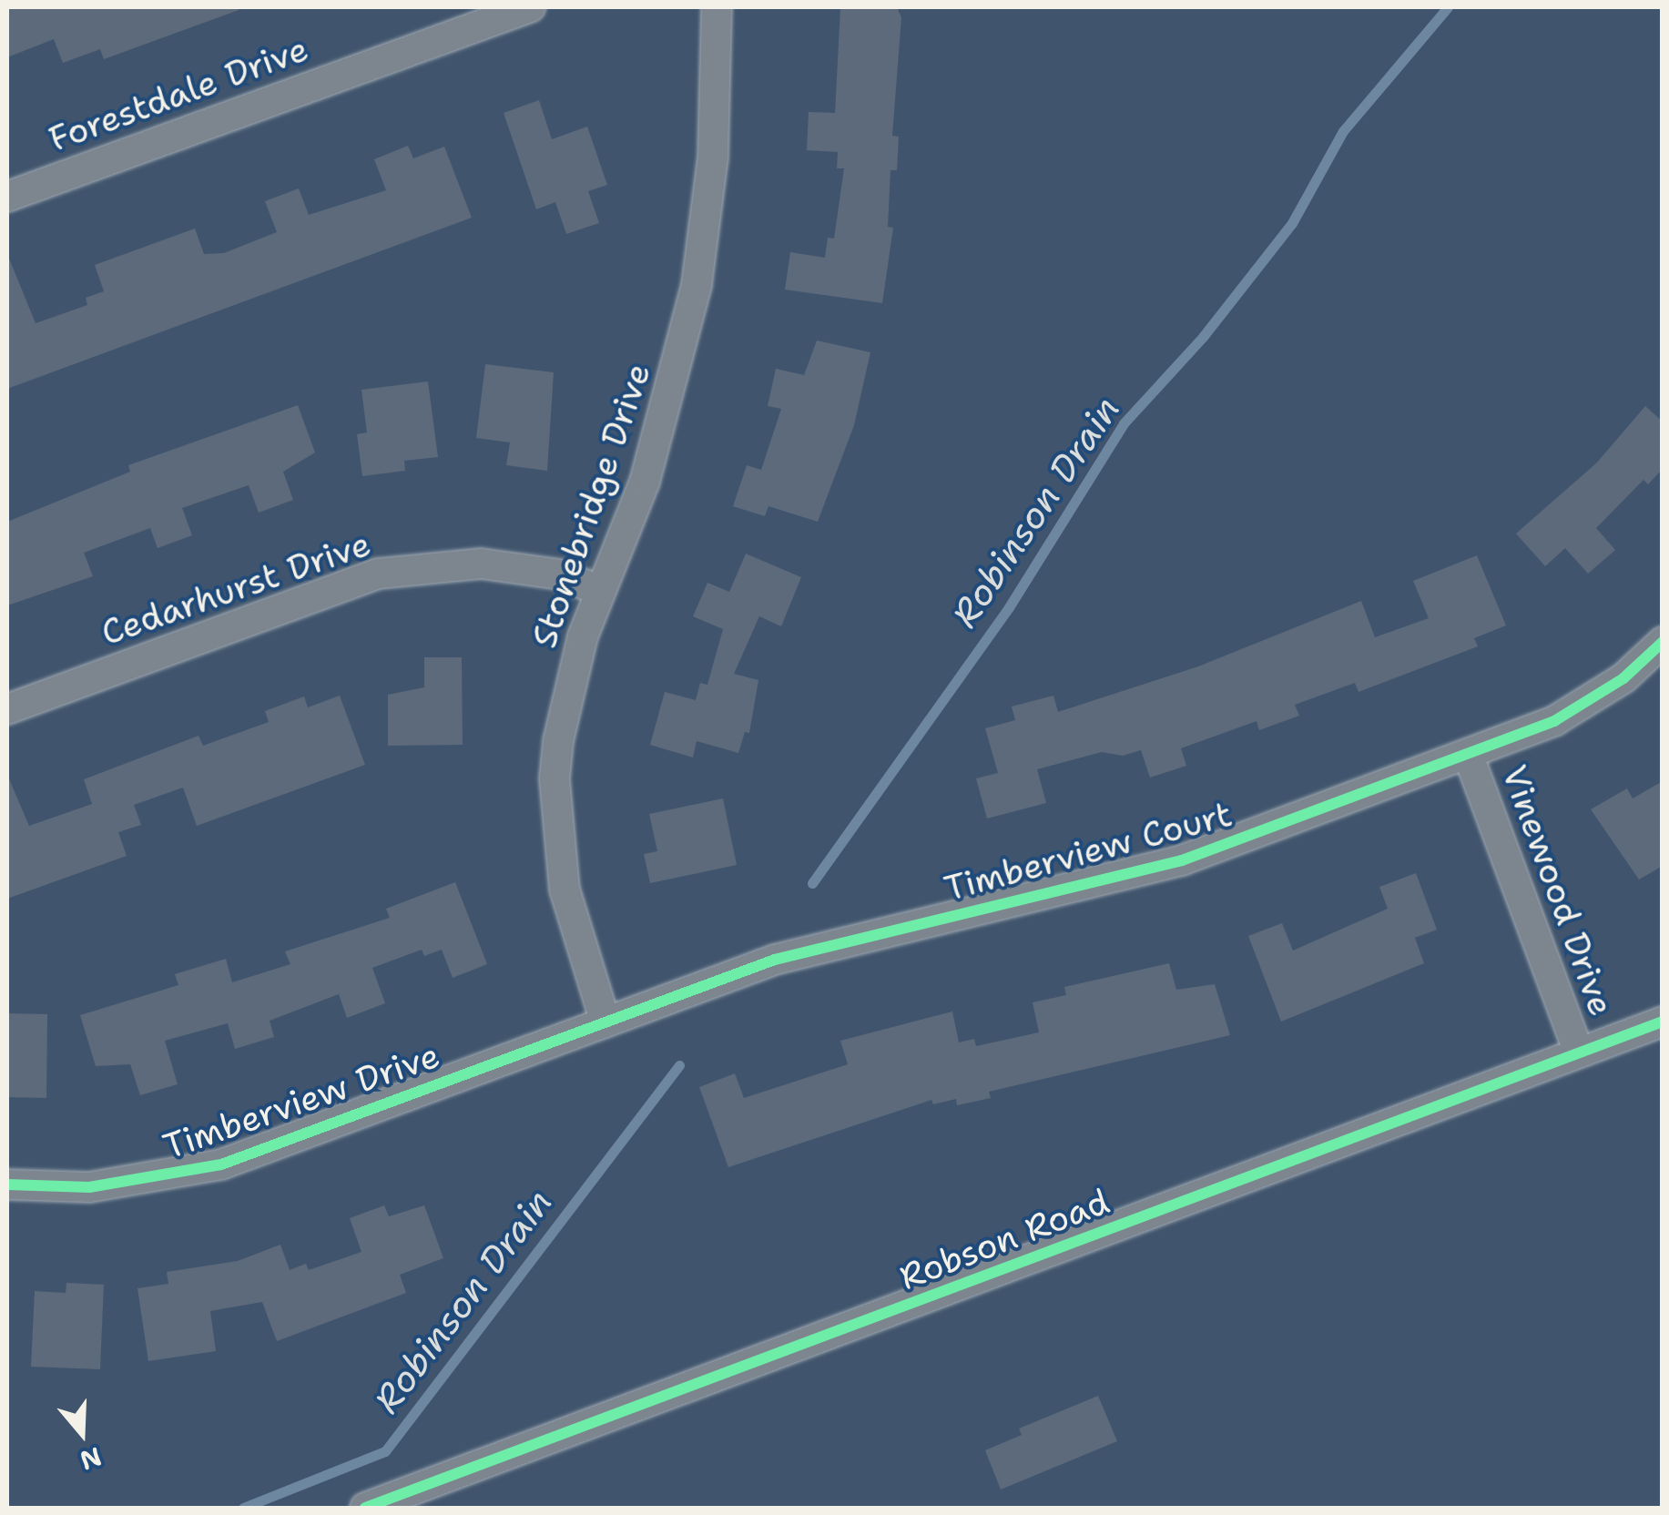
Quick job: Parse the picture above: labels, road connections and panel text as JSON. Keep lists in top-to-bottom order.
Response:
{
  "streets": {
    "street": [
      "Forestdale Drive",
      "Stonebridge Drive",
      "Cedarhurst Drive",
      "Timberview Court",
      "Vinewood Drive",
      "Timberview Drive",
      "Robson Road"
    ]
  },
  "crossings": [
    ["Stonebridge Drive", "Cedarhurst Drive"],
    ["Stonebridge Drive", "Timberview Court"],
    ["Stonebridge Drive", "Timberview Drive"],
    ["Timberview Court", "Vinewood Drive"],
    ["Timberview Court", "Timberview Drive"],
    ["Vinewood Drive", "Robson Road"]
  ],
  "water": ["Robinson Drain"],
  "north": "bottom"
}
